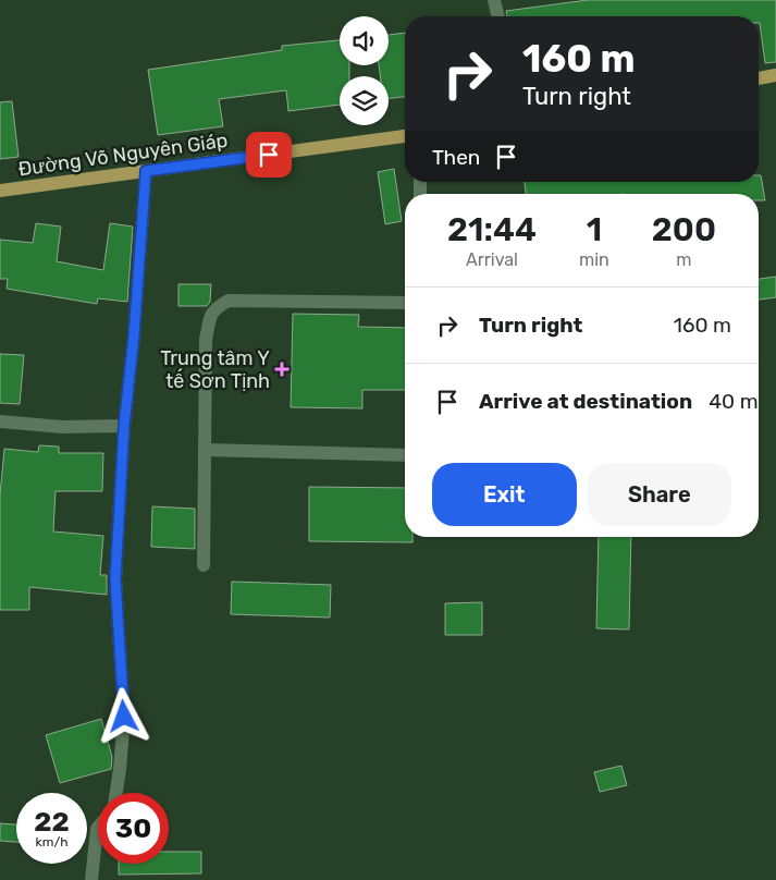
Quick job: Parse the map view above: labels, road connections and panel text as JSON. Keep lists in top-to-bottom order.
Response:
{
  "streets": {
    "main road": ["Đường Võ Nguyên Giáp"]
  },
  "places": {
    "health": ["Trung tâm Y tế Sơn Tịnh"]
  },
  "page": {
    "turn": ["160 m", "Turn right"],
    "then": "Then",
    "eta": [
      "21:44",
      "Arrival",
      "1",
      "min",
      "200",
      "m"
    ],
    "list": [
      {
        "name": "Turn right",
        "value": "160 m"
      },
      {
        "name": "Arrive at destination",
        "value": "40 m"
      }
    ],
    "buttons": ["Exit", "Share"],
    "speed": "22 km/h",
    "limit": "30"
  }
}
